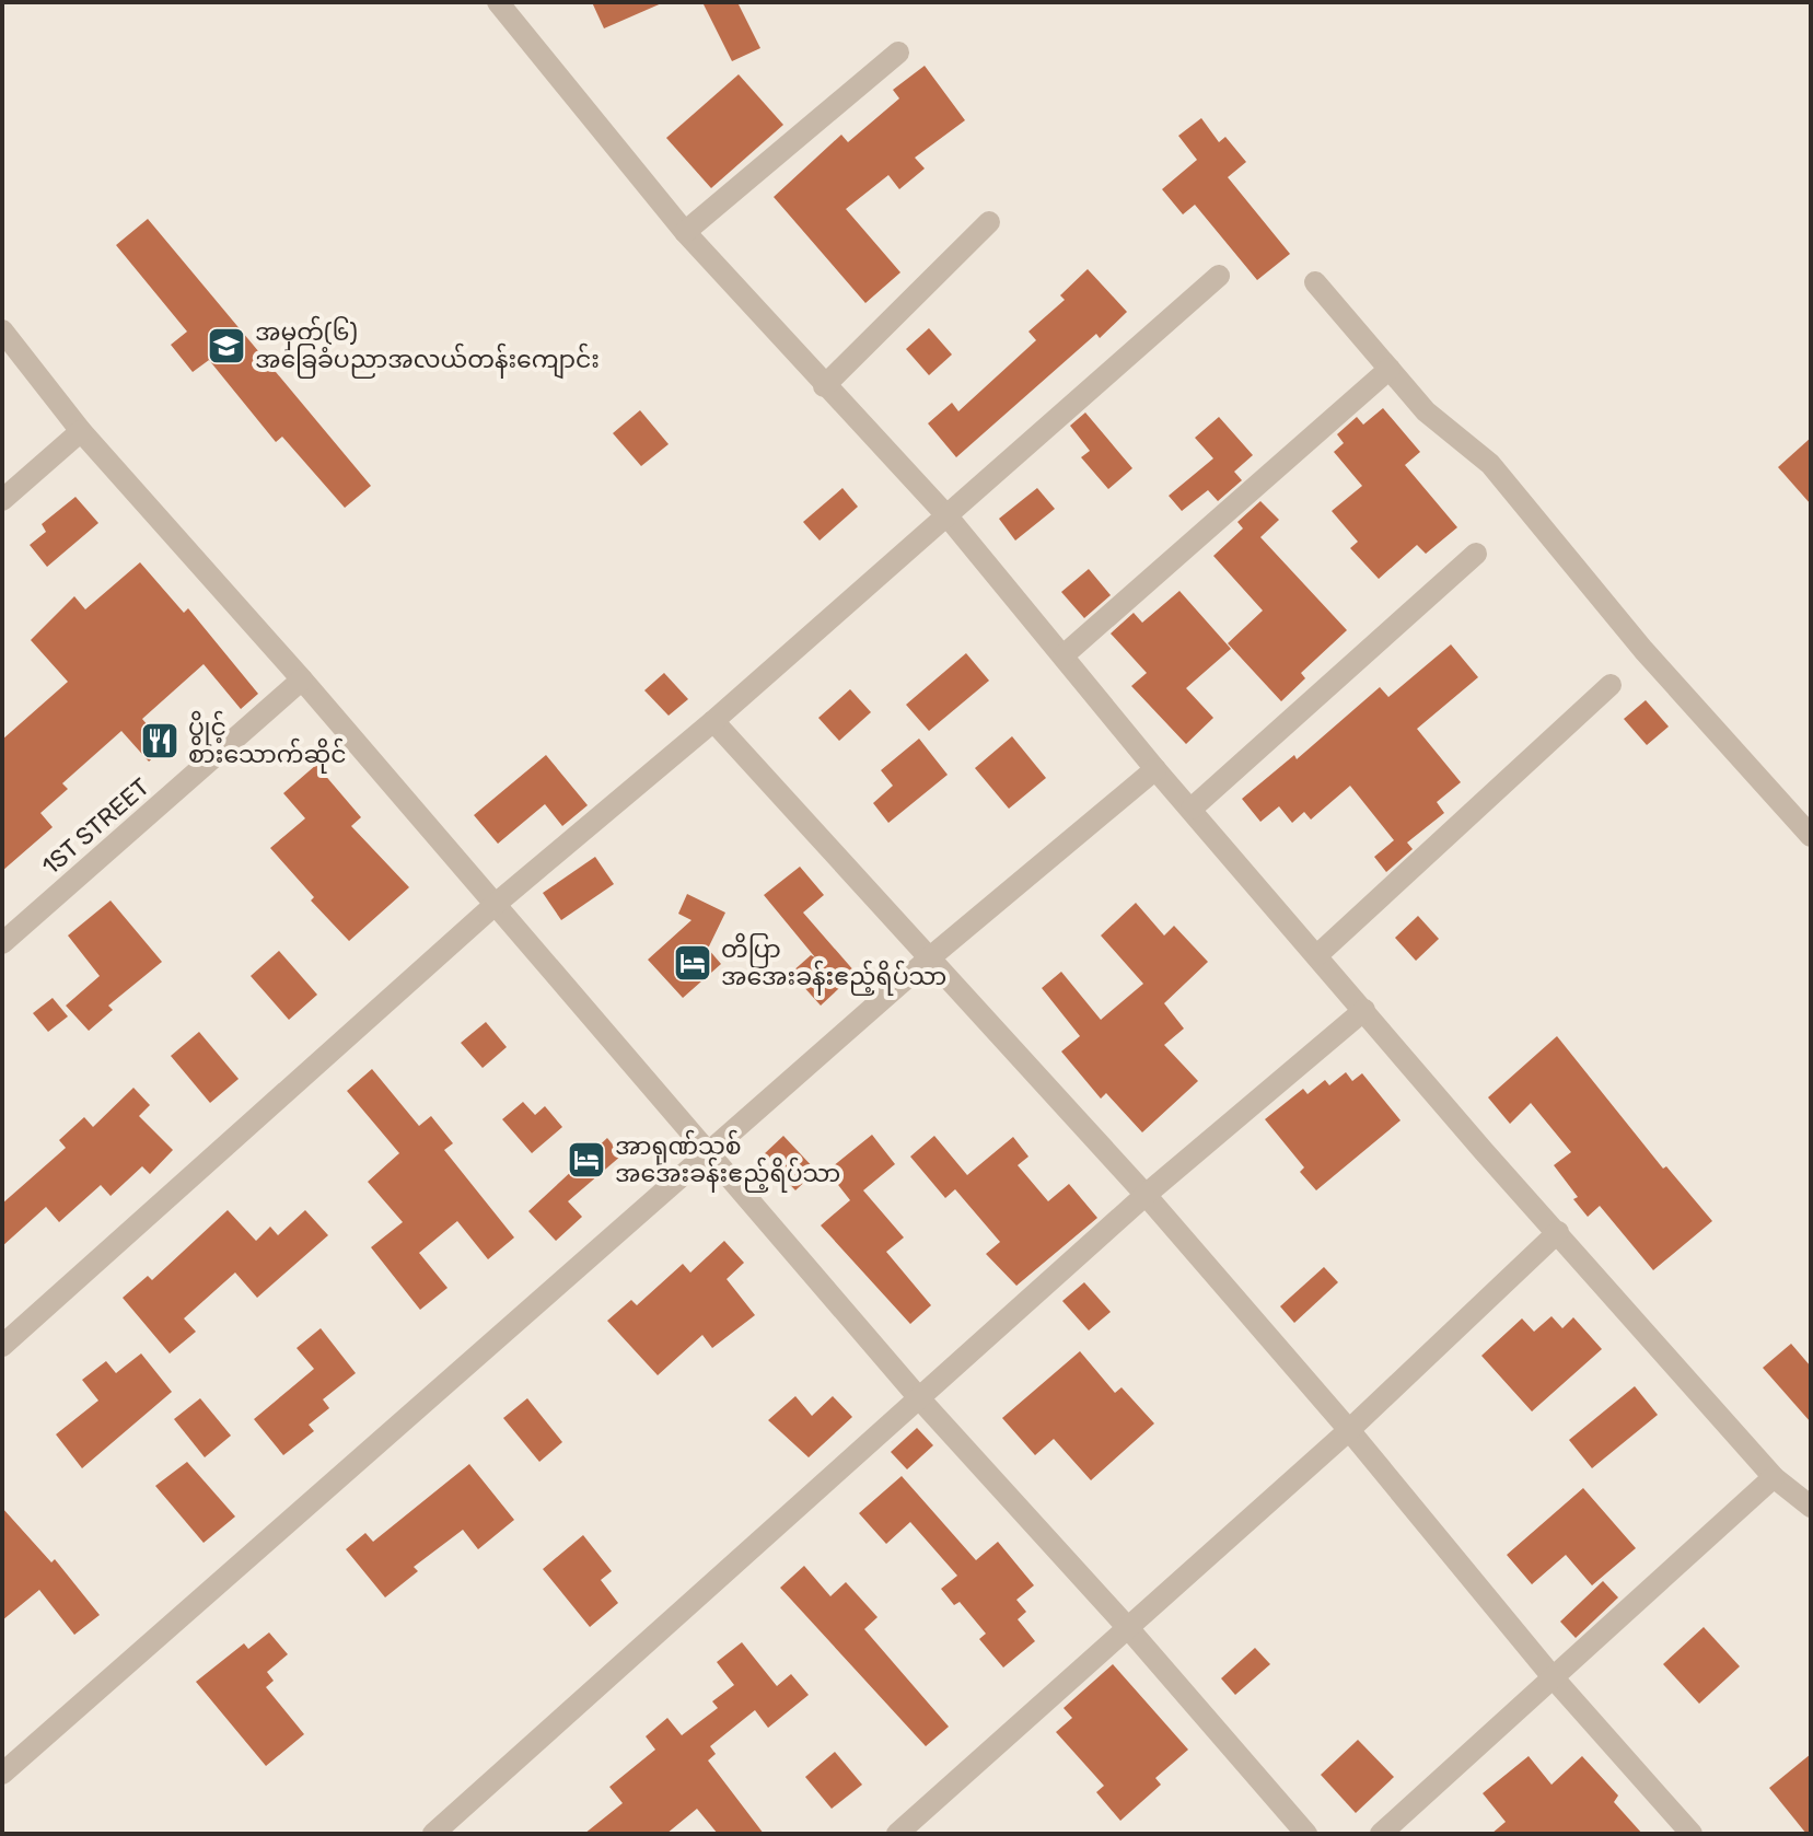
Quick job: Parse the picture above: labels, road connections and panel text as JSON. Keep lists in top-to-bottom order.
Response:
{
  "streets": {
    "street": ["1ST STREET"]
  },
  "places": {
    "school or university": ["အမှတ်(၆) အခြေခံပညာအလယ်တန်းကျောင်း"],
    "restaurant": ["ပွိုင့် စားသောက်ဆိုင်"],
    "hotel": ["တိပြာ အအေးခန်းဧည့်ရိပ်သာ", "အာရုဏ်သစ် အအေးခန်းဧည့်ရိပ်သာ"]
  }
}
